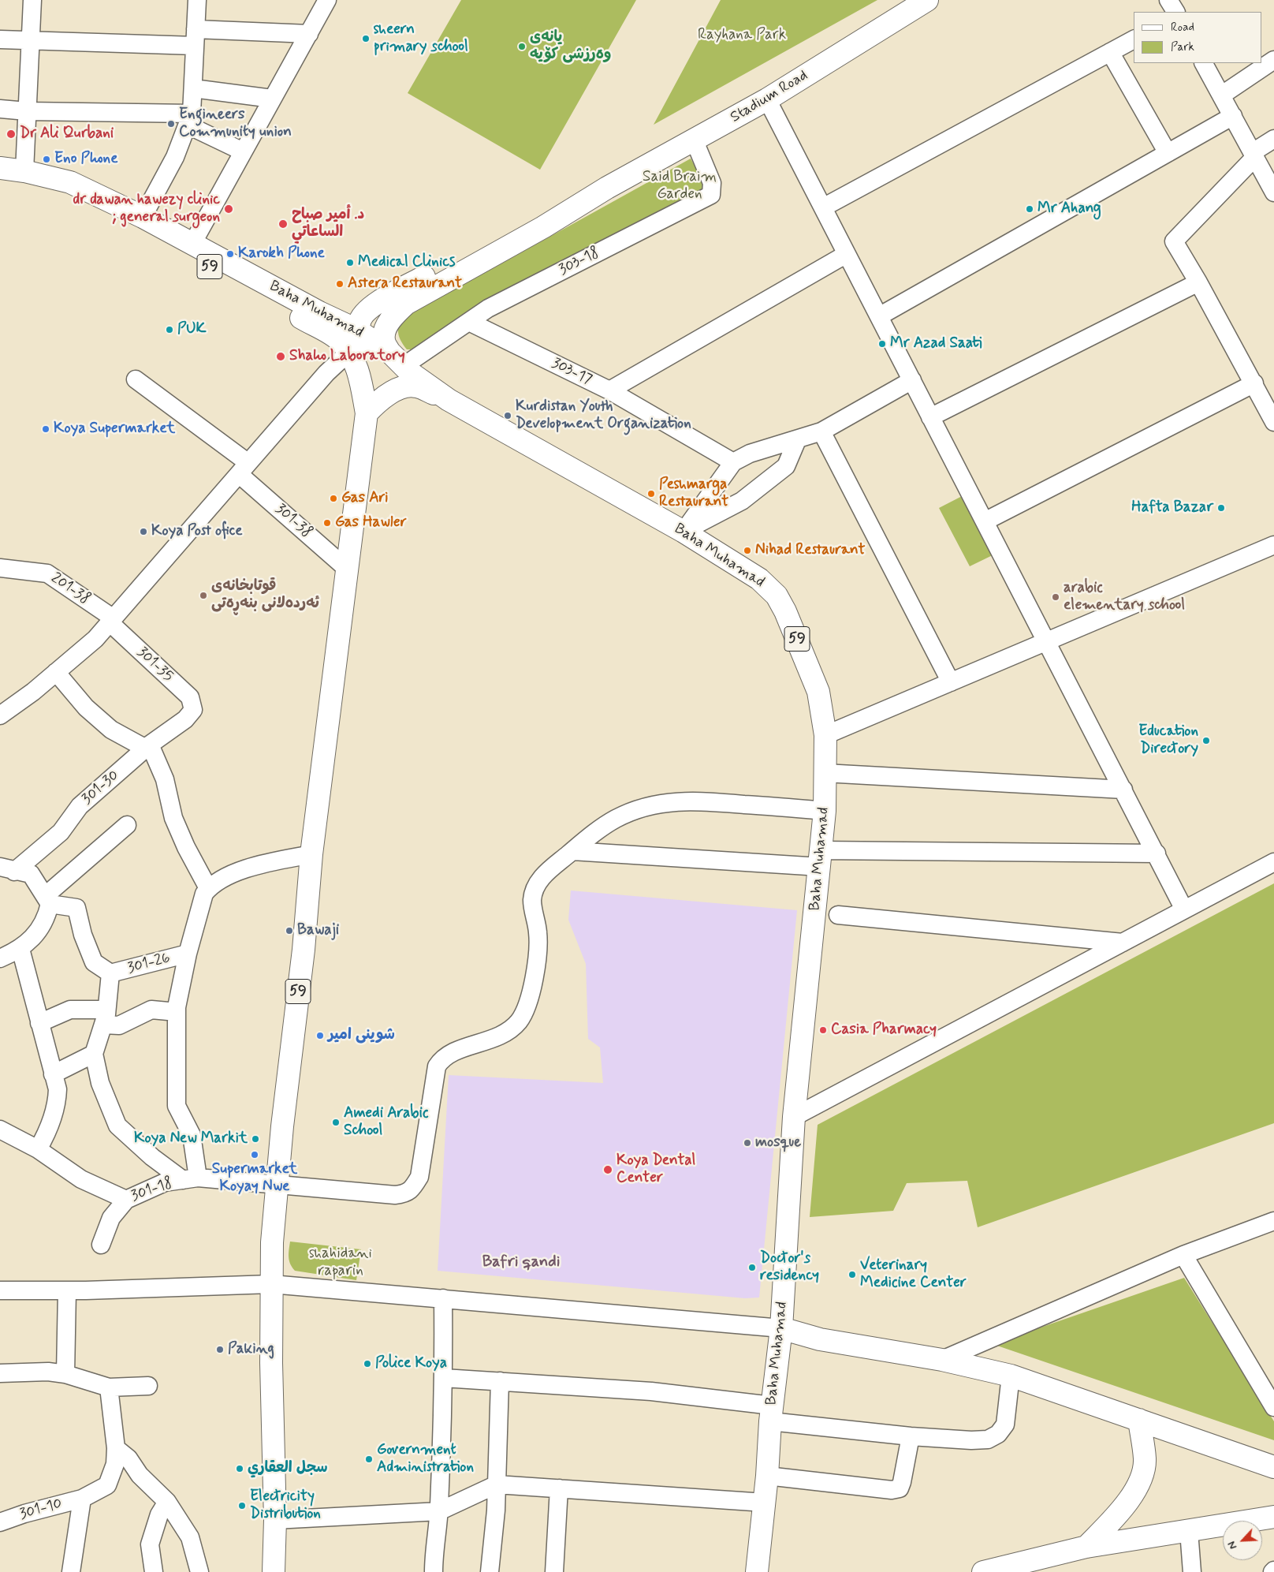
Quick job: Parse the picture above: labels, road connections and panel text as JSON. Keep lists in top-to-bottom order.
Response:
{
  "streets": {
    "main road": ["Stadium Road", "59", "Baha Muhamad"],
    "street": [
      "303-18",
      "303-17",
      "301-38",
      "201-38",
      "301-35",
      "301-30",
      "301-26",
      "301-18",
      "301-10"
    ]
  },
  "crossings": [
    ["Stadium Road", "303-18"],
    ["303-18", "Baha Muhamad"],
    ["303-18", "303-17"],
    ["59", "Baha Muhamad"],
    ["59", "301-38"],
    ["59", "301-18"],
    ["Baha Muhamad", "301-18"],
    ["201-38", "301-35"],
    ["301-35", "301-30"]
  ],
  "districts": ["Bafri qandi"],
  "parks": ["Rayhana Park", "Said Braim Garden", "shahidani raparin"],
  "places": [
    "sheern primary school",
    "یانه‌ی وه‌رزشی كۆیه‌",
    "Engineers Community union",
    "Dr Ali Qurbani",
    "Eno Phone",
    "dr dawan hawezy clinic ; general surgeon",
    "Mr Ahang",
    "د. أمير صباح الساعاتي",
    "Karokh Phone",
    "Medical Clinics",
    "Astera Restaurant",
    "PUK",
    "Mr Azad Saati",
    "Shaho Laboratory",
    "Kurdistan Youth Development Organization",
    "Koya Supermarket",
    "Peshmarga Restaurant",
    "Gas Ari",
    "Hafta Bazar",
    "Gas Hawler",
    "Koya Post ofice",
    "Nihad Restaurant",
    "قوتابخانه‌ی ئه‌رده‌لانی بنه‌ڕه‌تی",
    "arabic elementary school",
    "Education Directory",
    "Bawaji",
    "Casia Pharmacy",
    "شوينى امير",
    "Amedi Arabic School",
    "Koya New Markit",
    "mosque",
    "Supermarket Koyay Nwe",
    "Koya Dental Center",
    "Doctor's residency",
    "Veterinary Medicine Center",
    "Paking",
    "Police Koya",
    "Government Administration",
    "سجل العقاري",
    "Electricity Distribution"
  ],
  "legend": ["Road", "Park"],
  "north": "bottom left"
}
